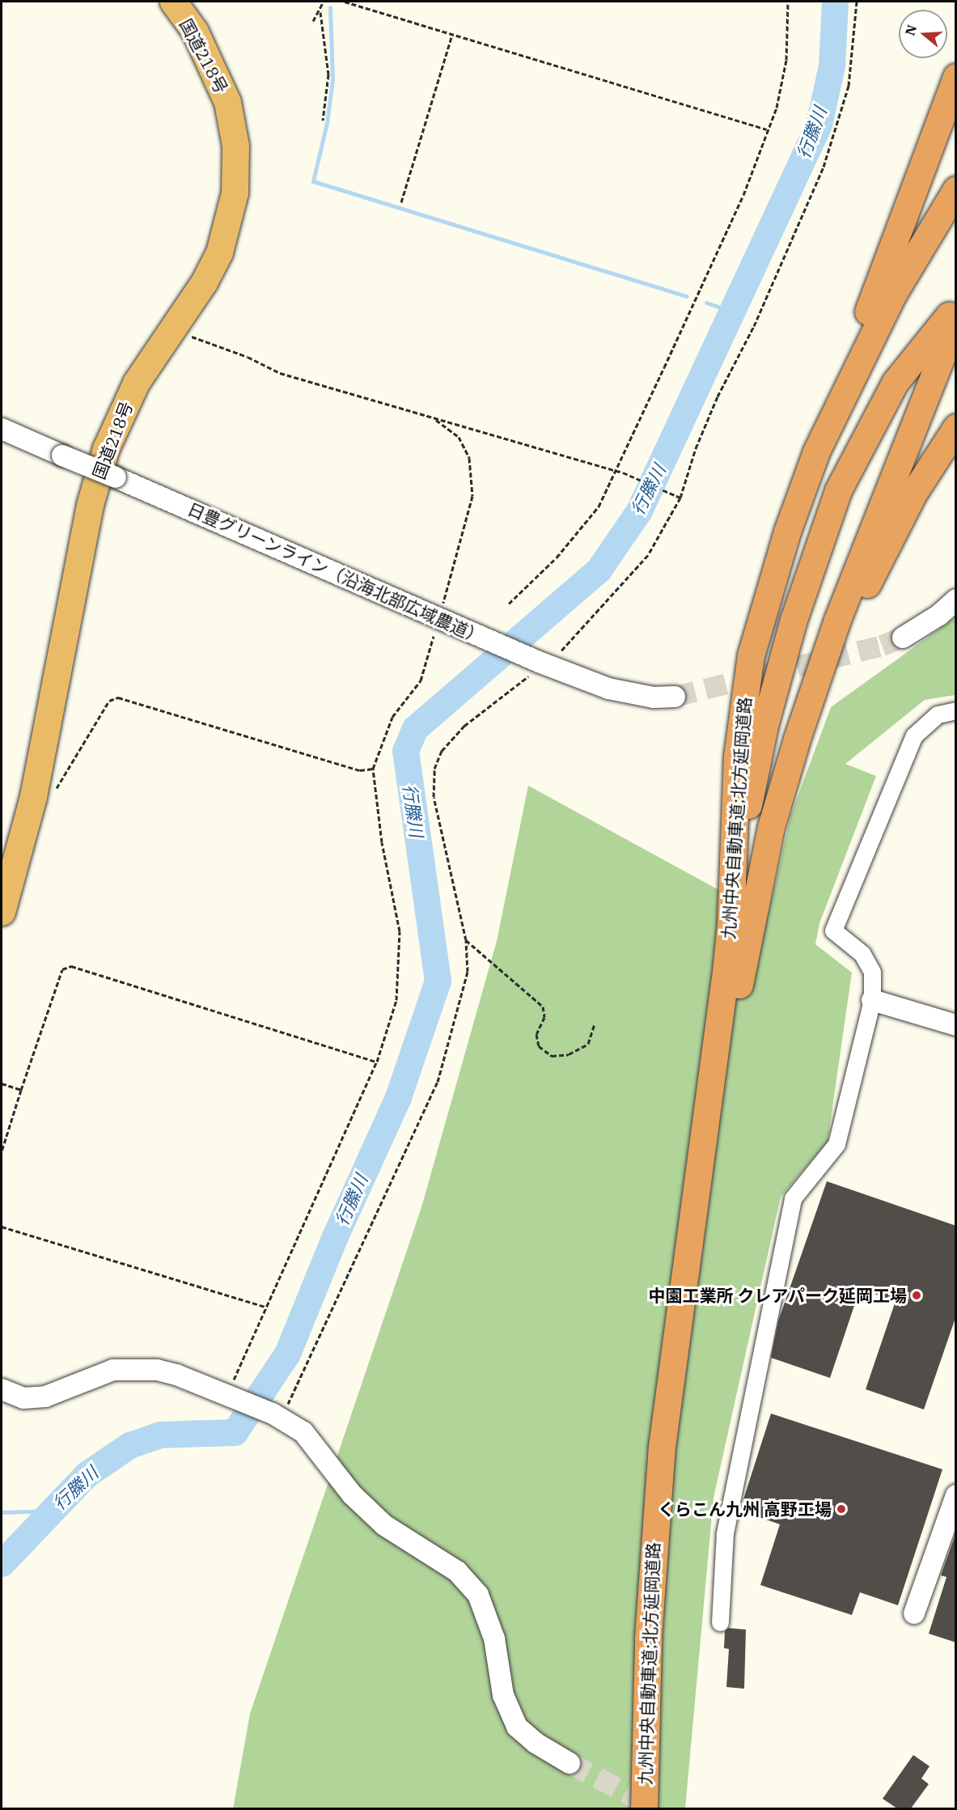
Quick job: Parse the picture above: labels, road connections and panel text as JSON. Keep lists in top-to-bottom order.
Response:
{
  "streets": {
    "highway": ["国道218号", "九州中央自動車道;北方延岡道路"],
    "street": ["日豊グリーンライン（沿海北部広域農道）"]
  },
  "water": ["行縢川"],
  "places": ["中園工業所 クレアパーク延岡工場", "くらこん九州 高野工場"],
  "north": "left"
}
